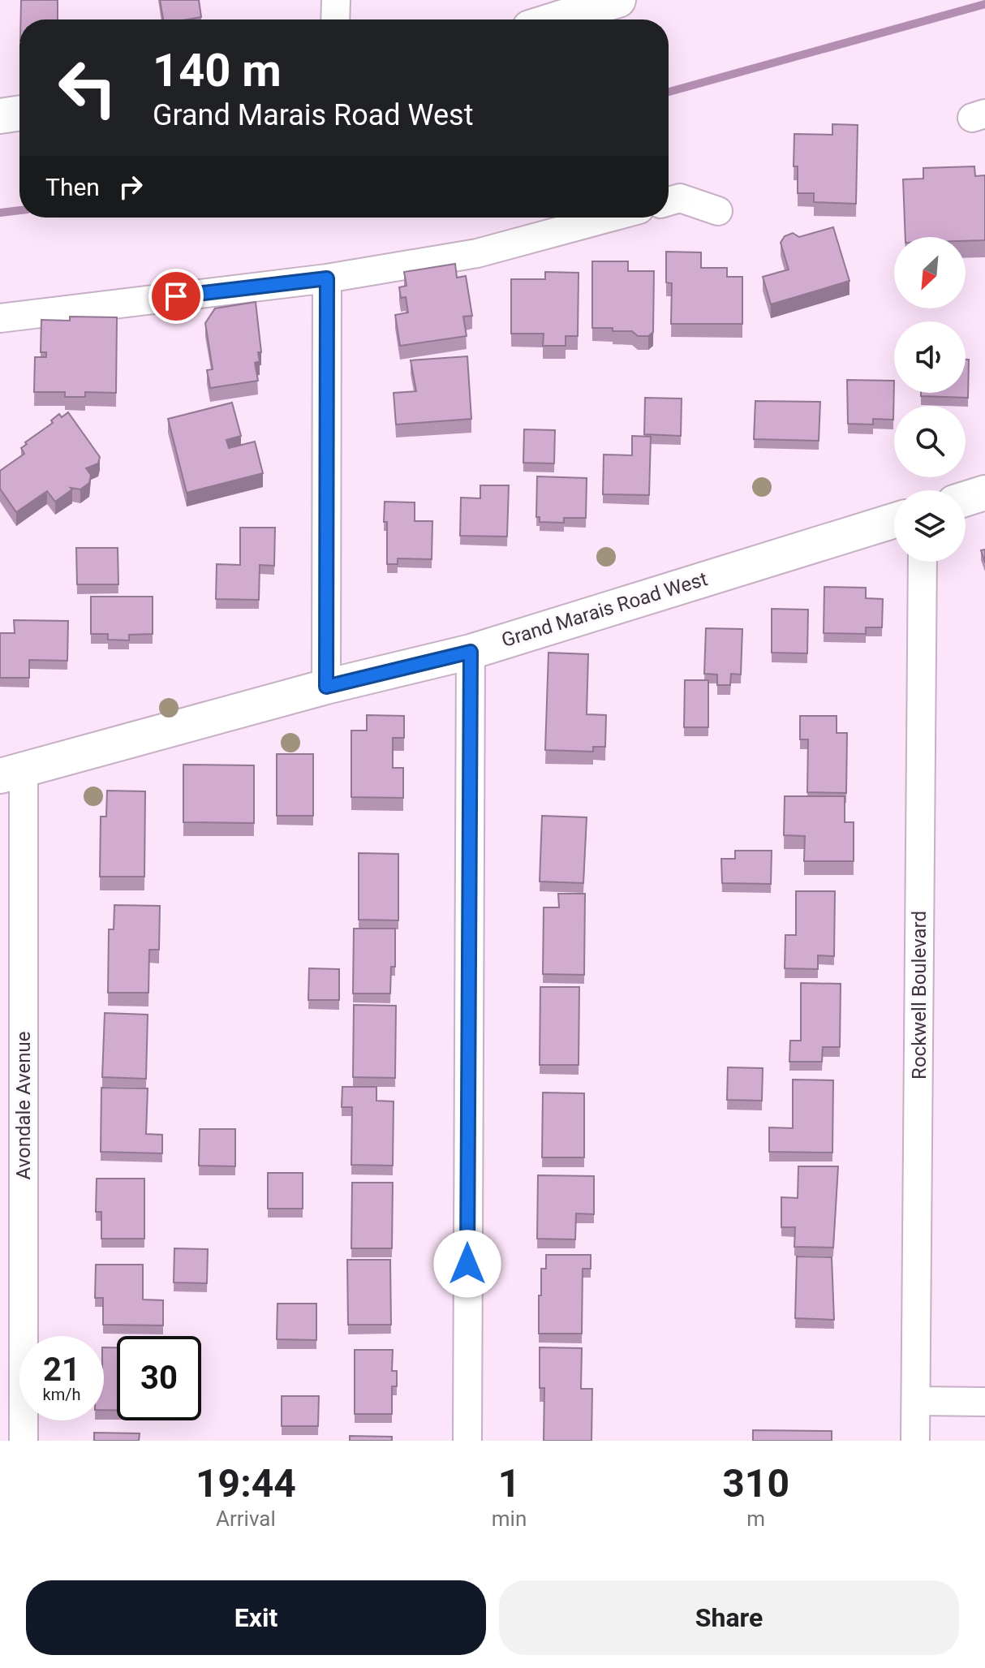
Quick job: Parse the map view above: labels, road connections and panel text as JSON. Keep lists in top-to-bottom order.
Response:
{
  "streets": {
    "street": ["Grand Marais Road West", "Rockwell Boulevard", "Avondale Avenue"]
  },
  "crossings": [
    ["Grand Marais Road West", "Avondale Avenue"]
  ],
  "north": "bottom left",
  "page": {
    "turn": ["140 m", "Grand Marais Road West"],
    "then": "Then",
    "speed": "21 km/h",
    "limit": "30",
    "eta": [
      "19:44",
      "Arrival",
      "1",
      "min",
      "310",
      "m"
    ],
    "buttons": ["Exit", "Share"]
  }
}
